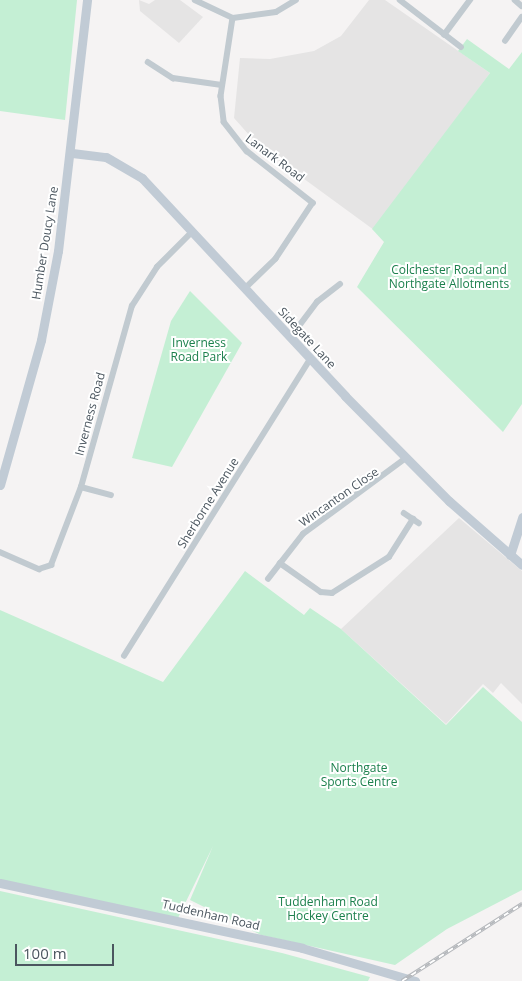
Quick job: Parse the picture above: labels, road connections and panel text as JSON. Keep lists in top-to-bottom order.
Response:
{
  "streets": {
    "street": [
      "Lanark Road",
      "Humber Doucy Lane",
      "Sidegate Lane",
      "Inverness Road",
      "Wincanton Close",
      "Sherborne Avenue",
      "Tuddenham Road"
    ]
  },
  "crossings": [
    ["Lanark Road", "Sidegate Lane"],
    ["Humber Doucy Lane", "Sidegate Lane"],
    ["Sidegate Lane", "Inverness Road"],
    ["Sidegate Lane", "Wincanton Close"],
    ["Sidegate Lane", "Sherborne Avenue"]
  ],
  "parks": [
    "Colchester Road and Northgate Allotments",
    "Inverness Road Park",
    "Northgate Sports Centre",
    "Tuddenham Road Hockey Centre"
  ],
  "scale_bar": "100 m"
}
